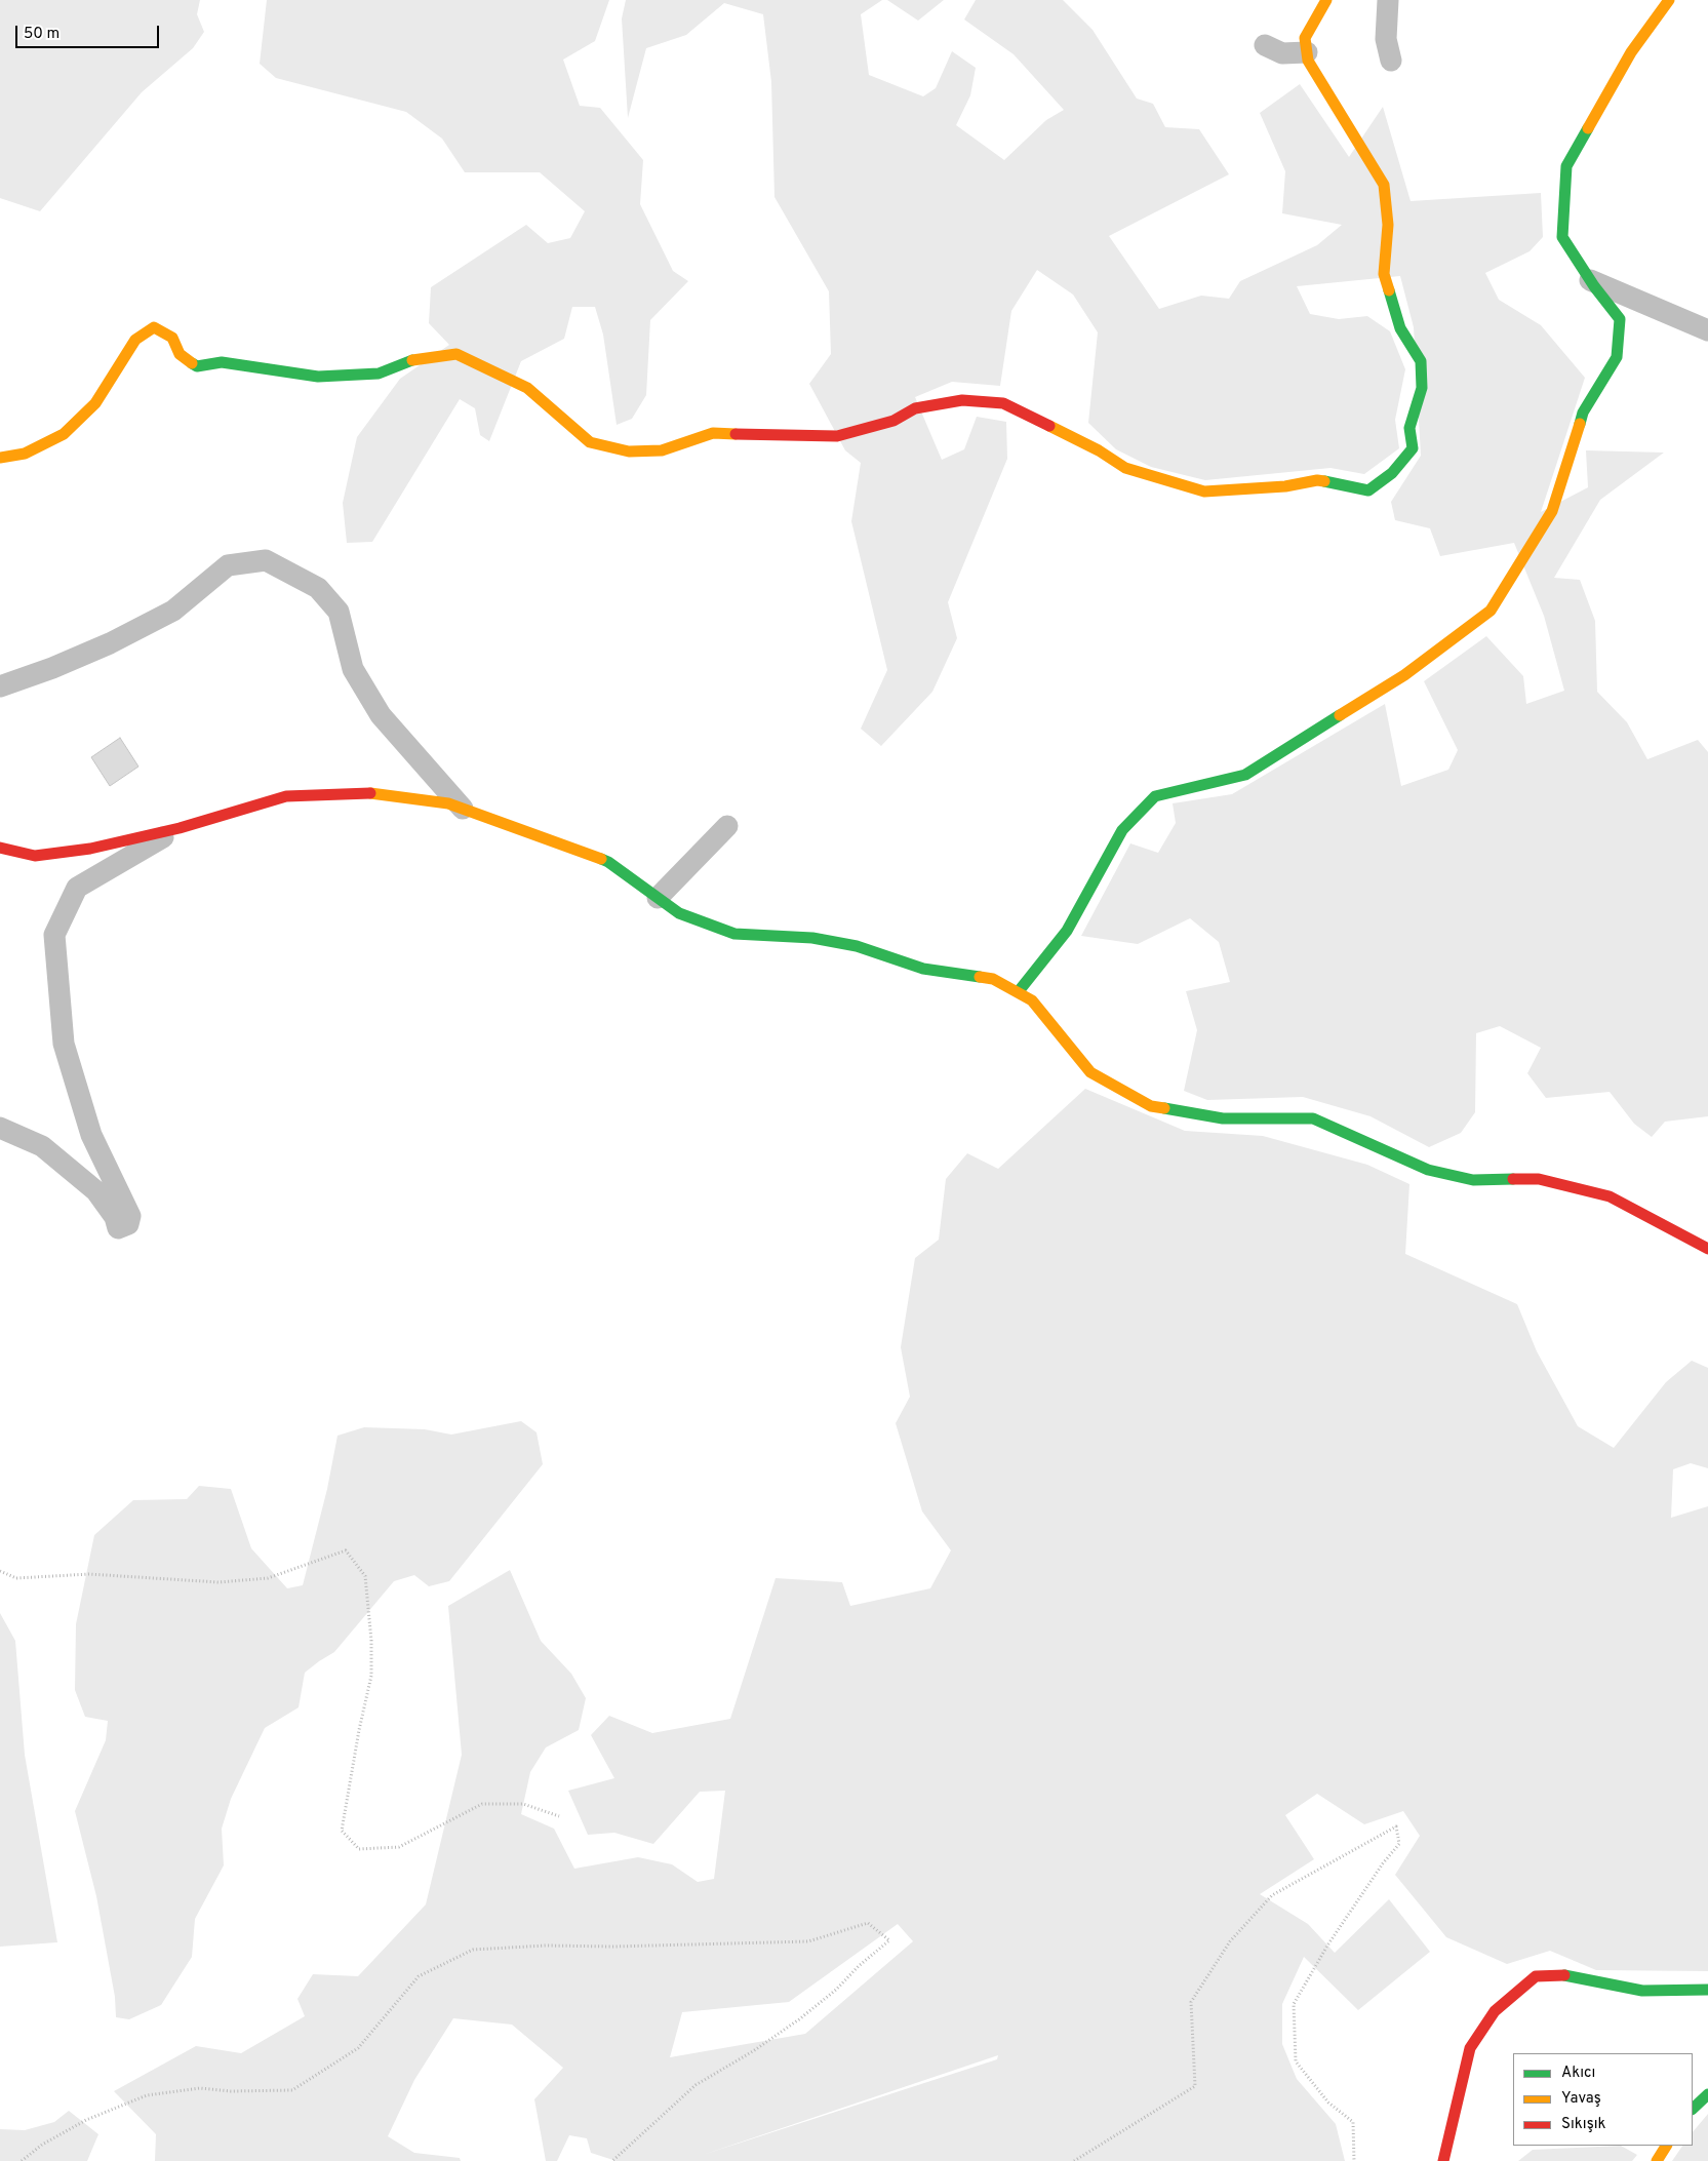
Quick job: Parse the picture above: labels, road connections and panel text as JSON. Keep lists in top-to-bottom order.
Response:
{
  "legend": ["Akıcı", "Yavaş", "Sıkışık"],
  "scale_bar": "50 m"
}
